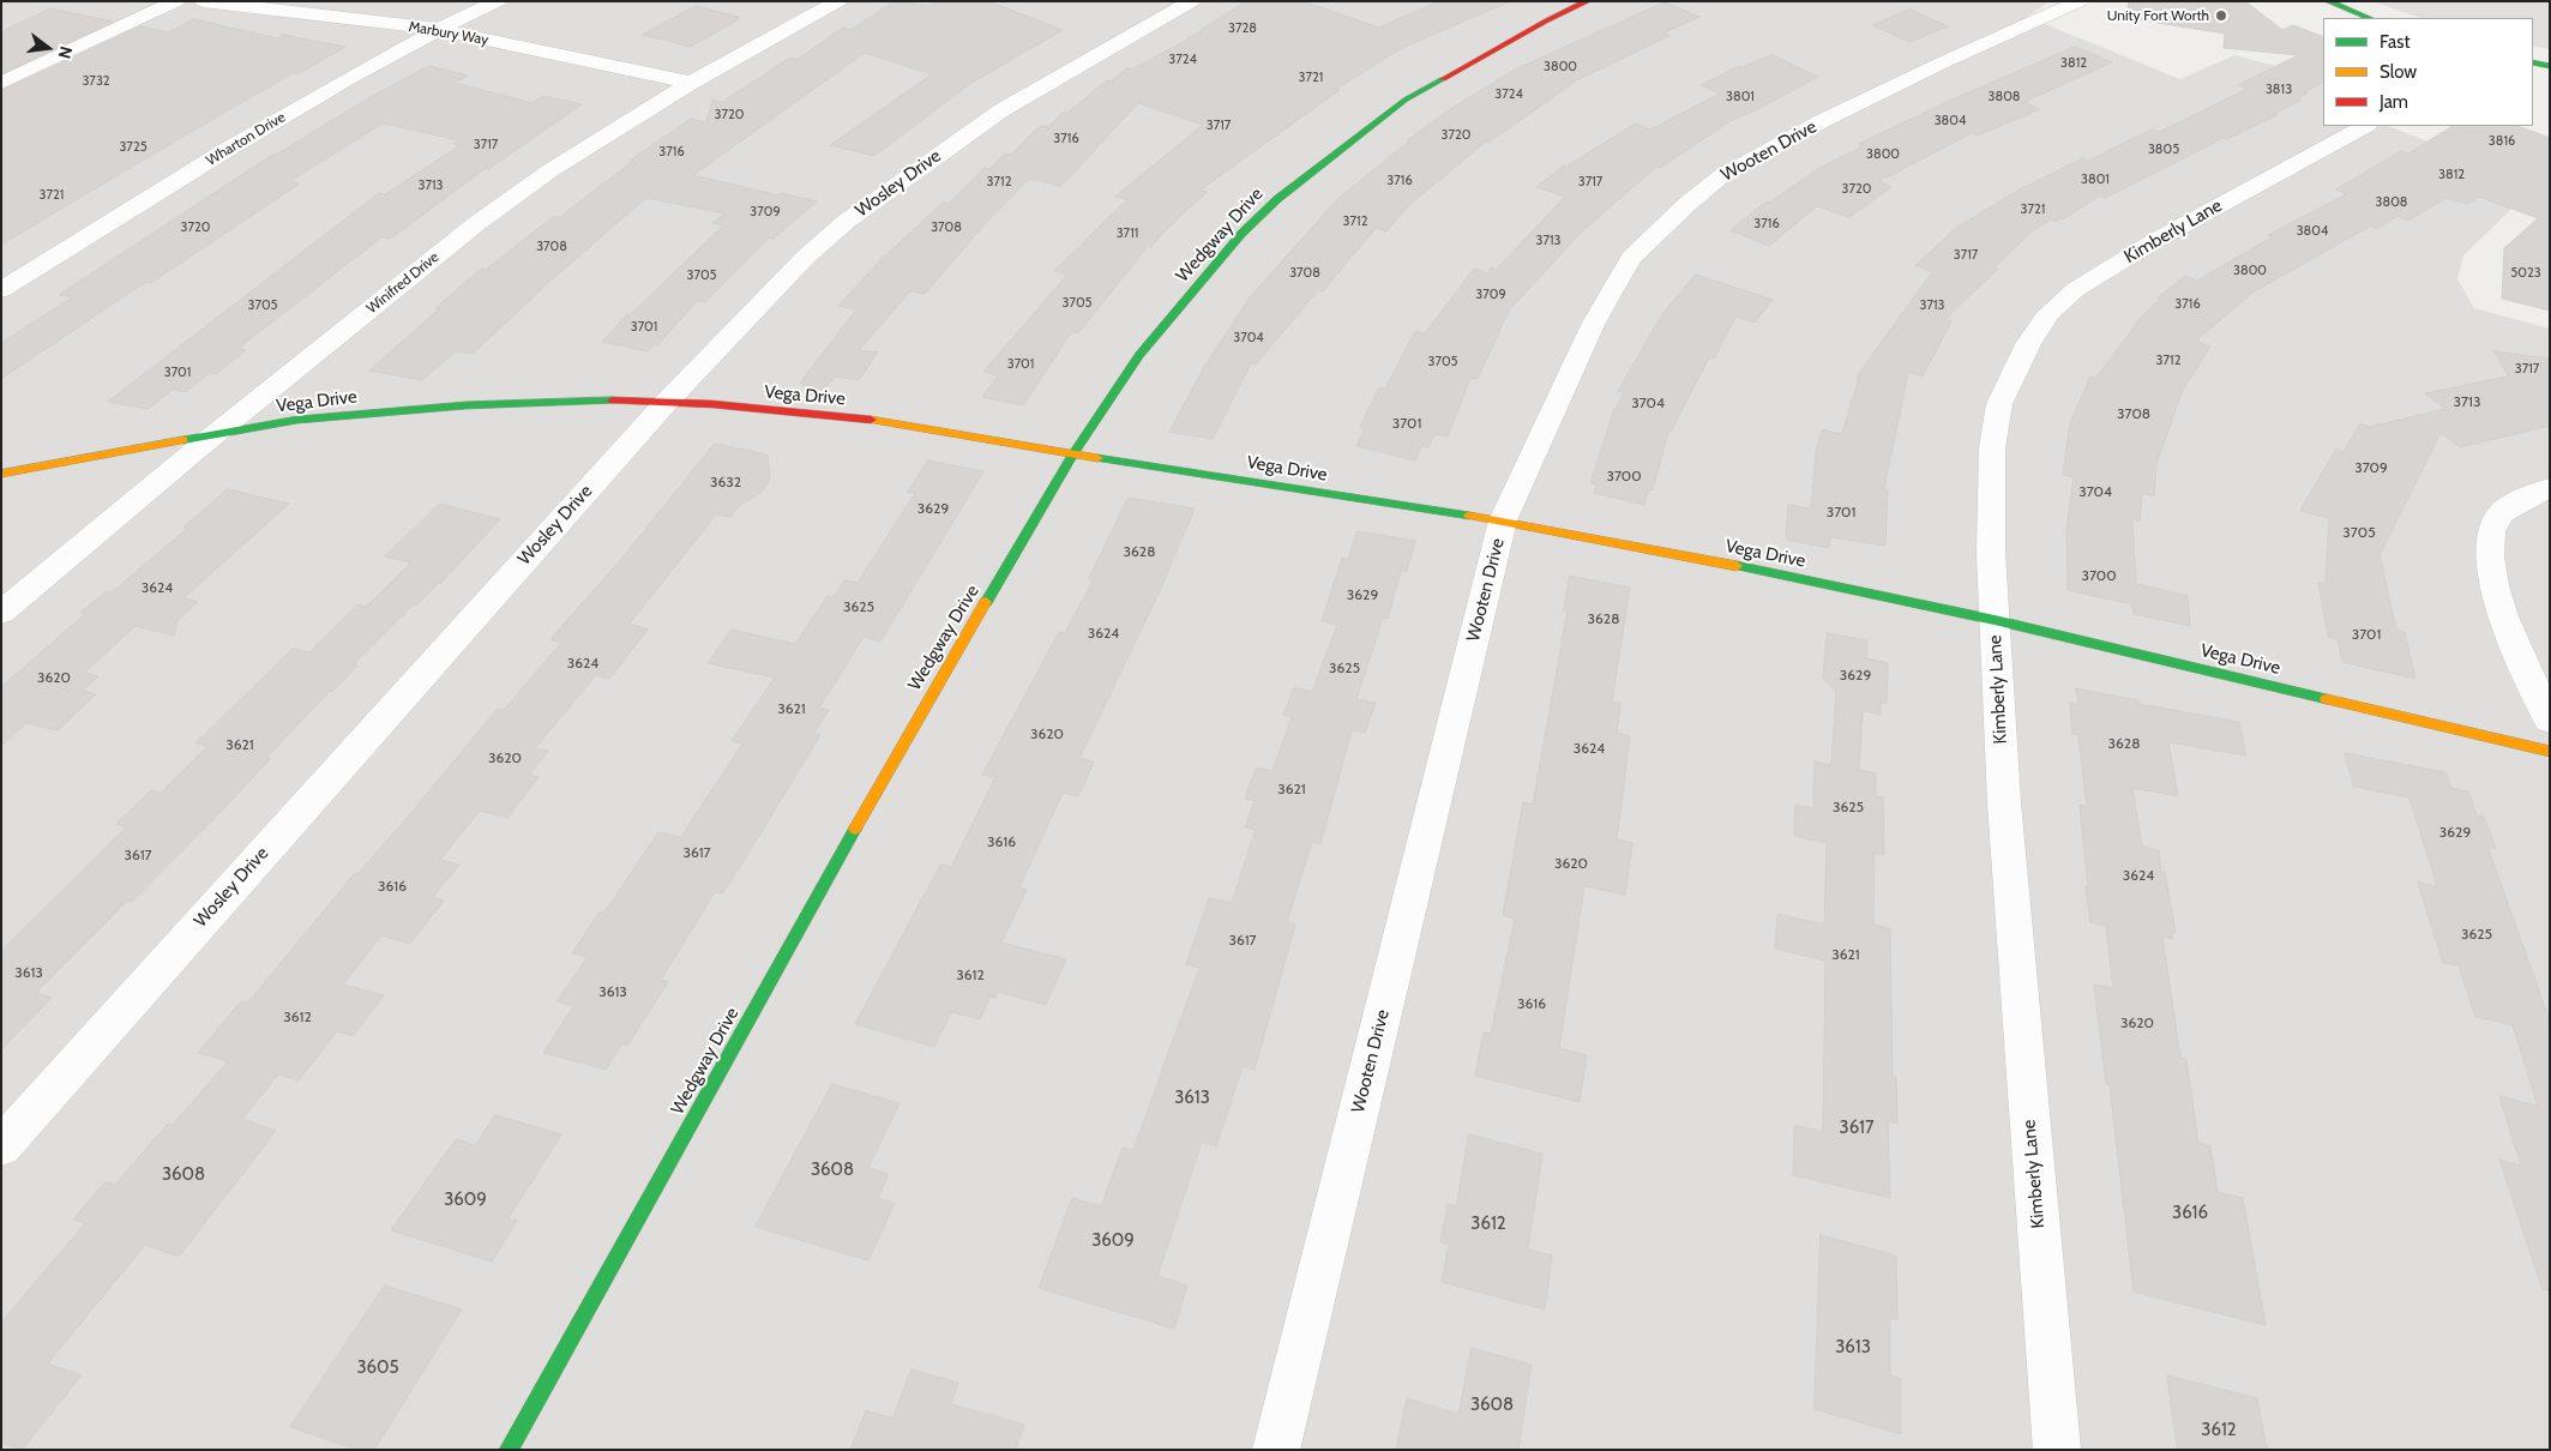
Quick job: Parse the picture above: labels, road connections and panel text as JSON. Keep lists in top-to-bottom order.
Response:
{
  "streets": {
    "street": [
      "Marbury Way",
      "Wharton Drive",
      "Wooten Drive",
      "Wosley Drive",
      "Kimberly Lane",
      "Wedgway Drive",
      "Winifred Drive",
      "Vega Drive"
    ]
  },
  "crossings": [
    ["Marbury Way", "Wharton Drive"],
    ["Marbury Way", "Winifred Drive"],
    ["Wooten Drive", "Vega Drive"],
    ["Wosley Drive", "Vega Drive"],
    ["Kimberly Lane", "Vega Drive"],
    ["Wedgway Drive", "Vega Drive"],
    ["Winifred Drive", "Vega Drive"]
  ],
  "places": ["Unity Fort Worth"],
  "house_numbers": [
    "3728",
    "3724",
    "3812",
    "3800",
    "3721",
    "3732",
    "3813",
    "3724",
    "3801",
    "3808",
    "3720",
    "3804",
    "3717",
    "3720",
    "3716",
    "3816",
    "3717",
    "3725",
    "3805",
    "3716",
    "3800",
    "3812",
    "3801",
    "3716",
    "3712",
    "3717",
    "3713",
    "3720",
    "3721",
    "3808",
    "3721",
    "3709",
    "3712",
    "3716",
    "3720",
    "3708",
    "3804",
    "3711",
    "3713",
    "3708",
    "3717",
    "3800",
    "3708",
    "5023",
    "3705",
    "3709",
    "3705",
    "3716",
    "3705",
    "3713",
    "3701",
    "3704",
    "3712",
    "3705",
    "3701",
    "3717",
    "3701",
    "3713",
    "3704",
    "3708",
    "3701",
    "3709",
    "3700",
    "3632",
    "3704",
    "3629",
    "3701",
    "3705",
    "3628",
    "3700",
    "3624",
    "3629",
    "3625",
    "3628",
    "3624",
    "3701",
    "3624",
    "3625",
    "3629",
    "3620",
    "3621",
    "3620",
    "3628",
    "3621",
    "3624",
    "3620",
    "3621",
    "3625",
    "3629",
    "3616",
    "3617",
    "3617",
    "3620",
    "3624",
    "3616",
    "3625",
    "3617",
    "3621",
    "3613",
    "3612",
    "3613",
    "3616",
    "3612",
    "3620",
    "3613",
    "3617",
    "3608",
    "3608",
    "3609",
    "3616",
    "3612",
    "3609",
    "3613",
    "3605",
    "3608",
    "3612"
  ],
  "legend": ["Fast", "Slow", "Jam"],
  "north": "right"
}
